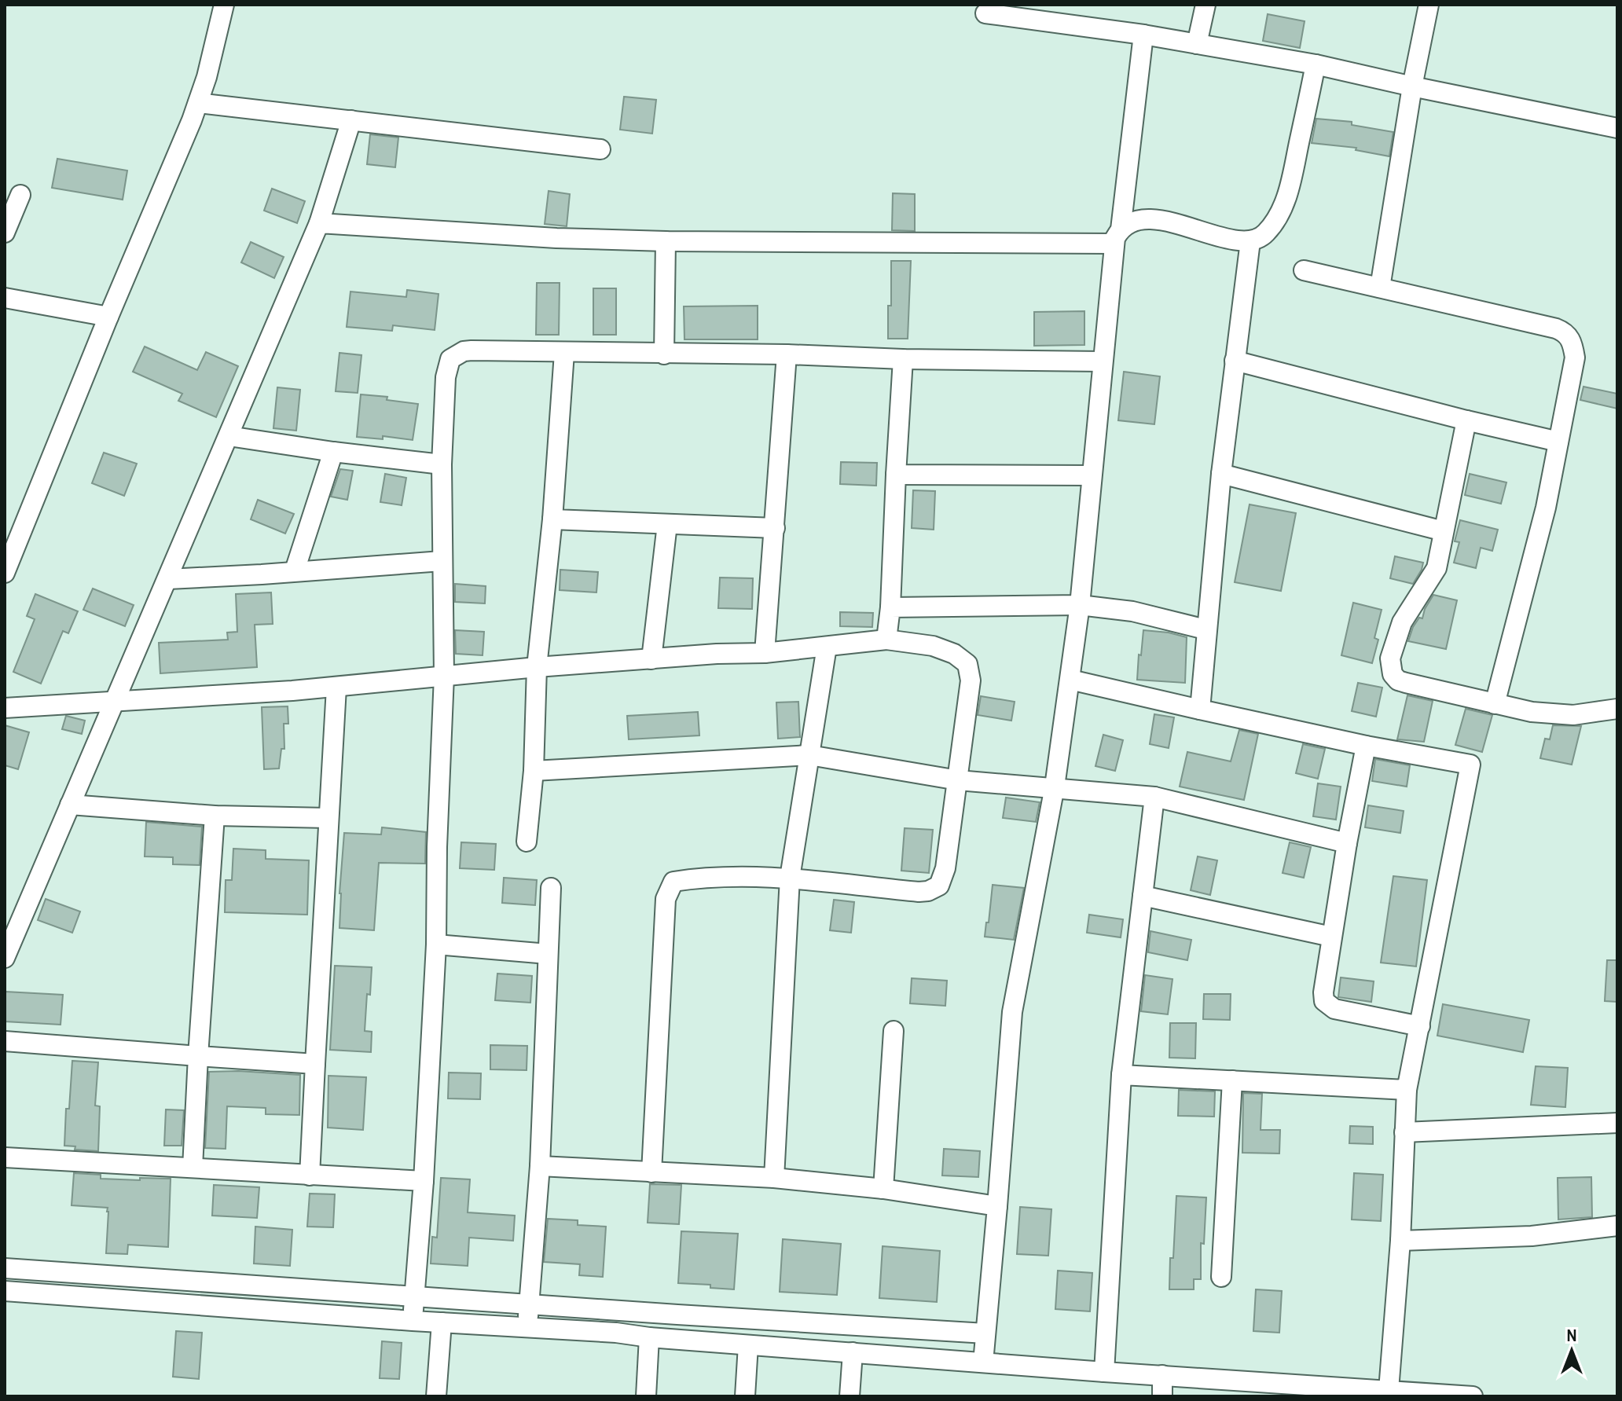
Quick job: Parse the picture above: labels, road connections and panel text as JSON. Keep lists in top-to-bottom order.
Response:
{
  "north": "top"
}
